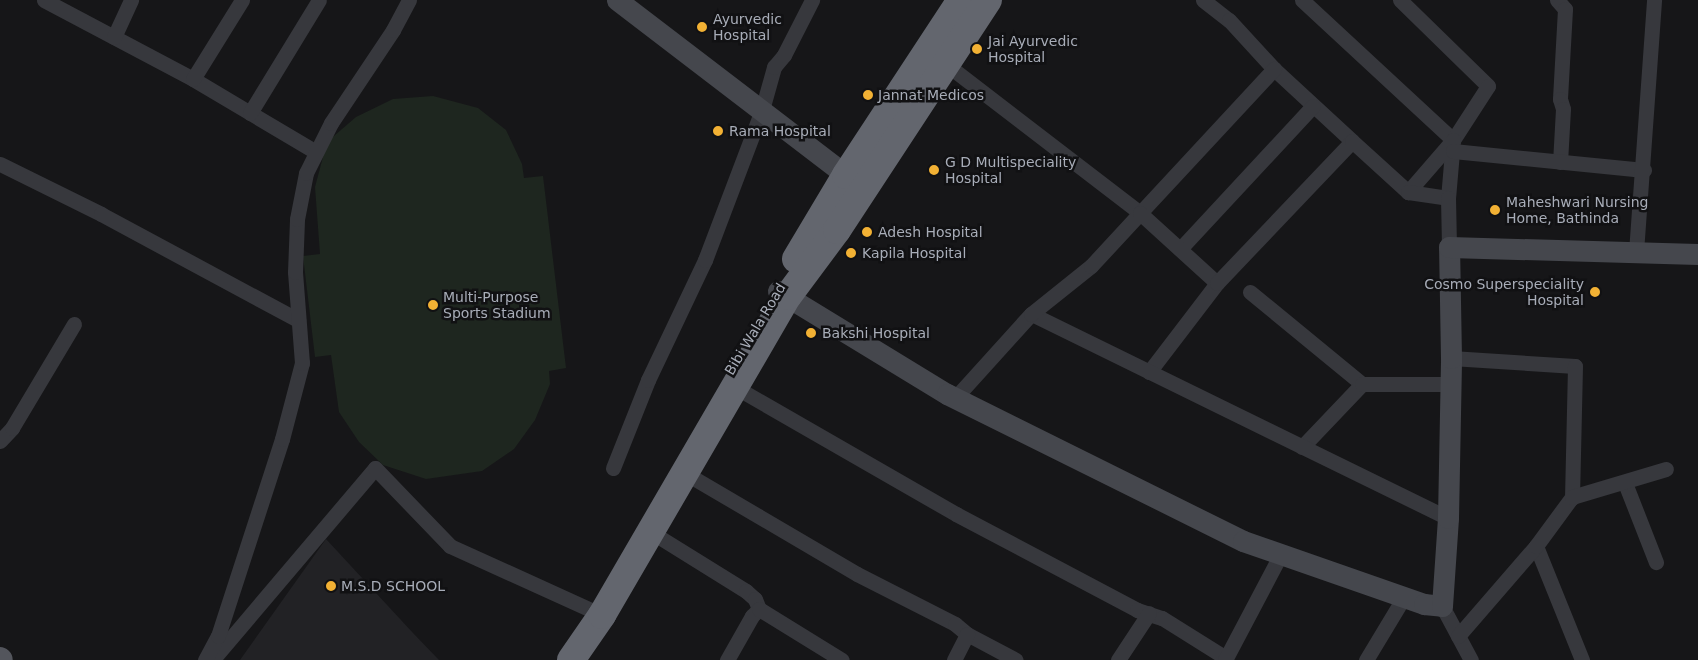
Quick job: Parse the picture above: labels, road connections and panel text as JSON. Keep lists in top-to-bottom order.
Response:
{
  "streets": {
    "highway": ["Bibi Wala Road"]
  },
  "places": [
    "Ayurvedic Hospital",
    "Jai Ayurvedic Hospital",
    "Jannat Medicos",
    "Rama Hospital",
    "G D Multispeciality Hospital",
    "Maheshwari Nursing Home, Bathinda",
    "Adesh Hospital",
    "Kapila Hospital",
    "Cosmo Superspeciality Hospital",
    "Multi-Purpose Sports Stadium",
    "Bakshi Hospital",
    "M.S.D SCHOOL"
  ]
}
